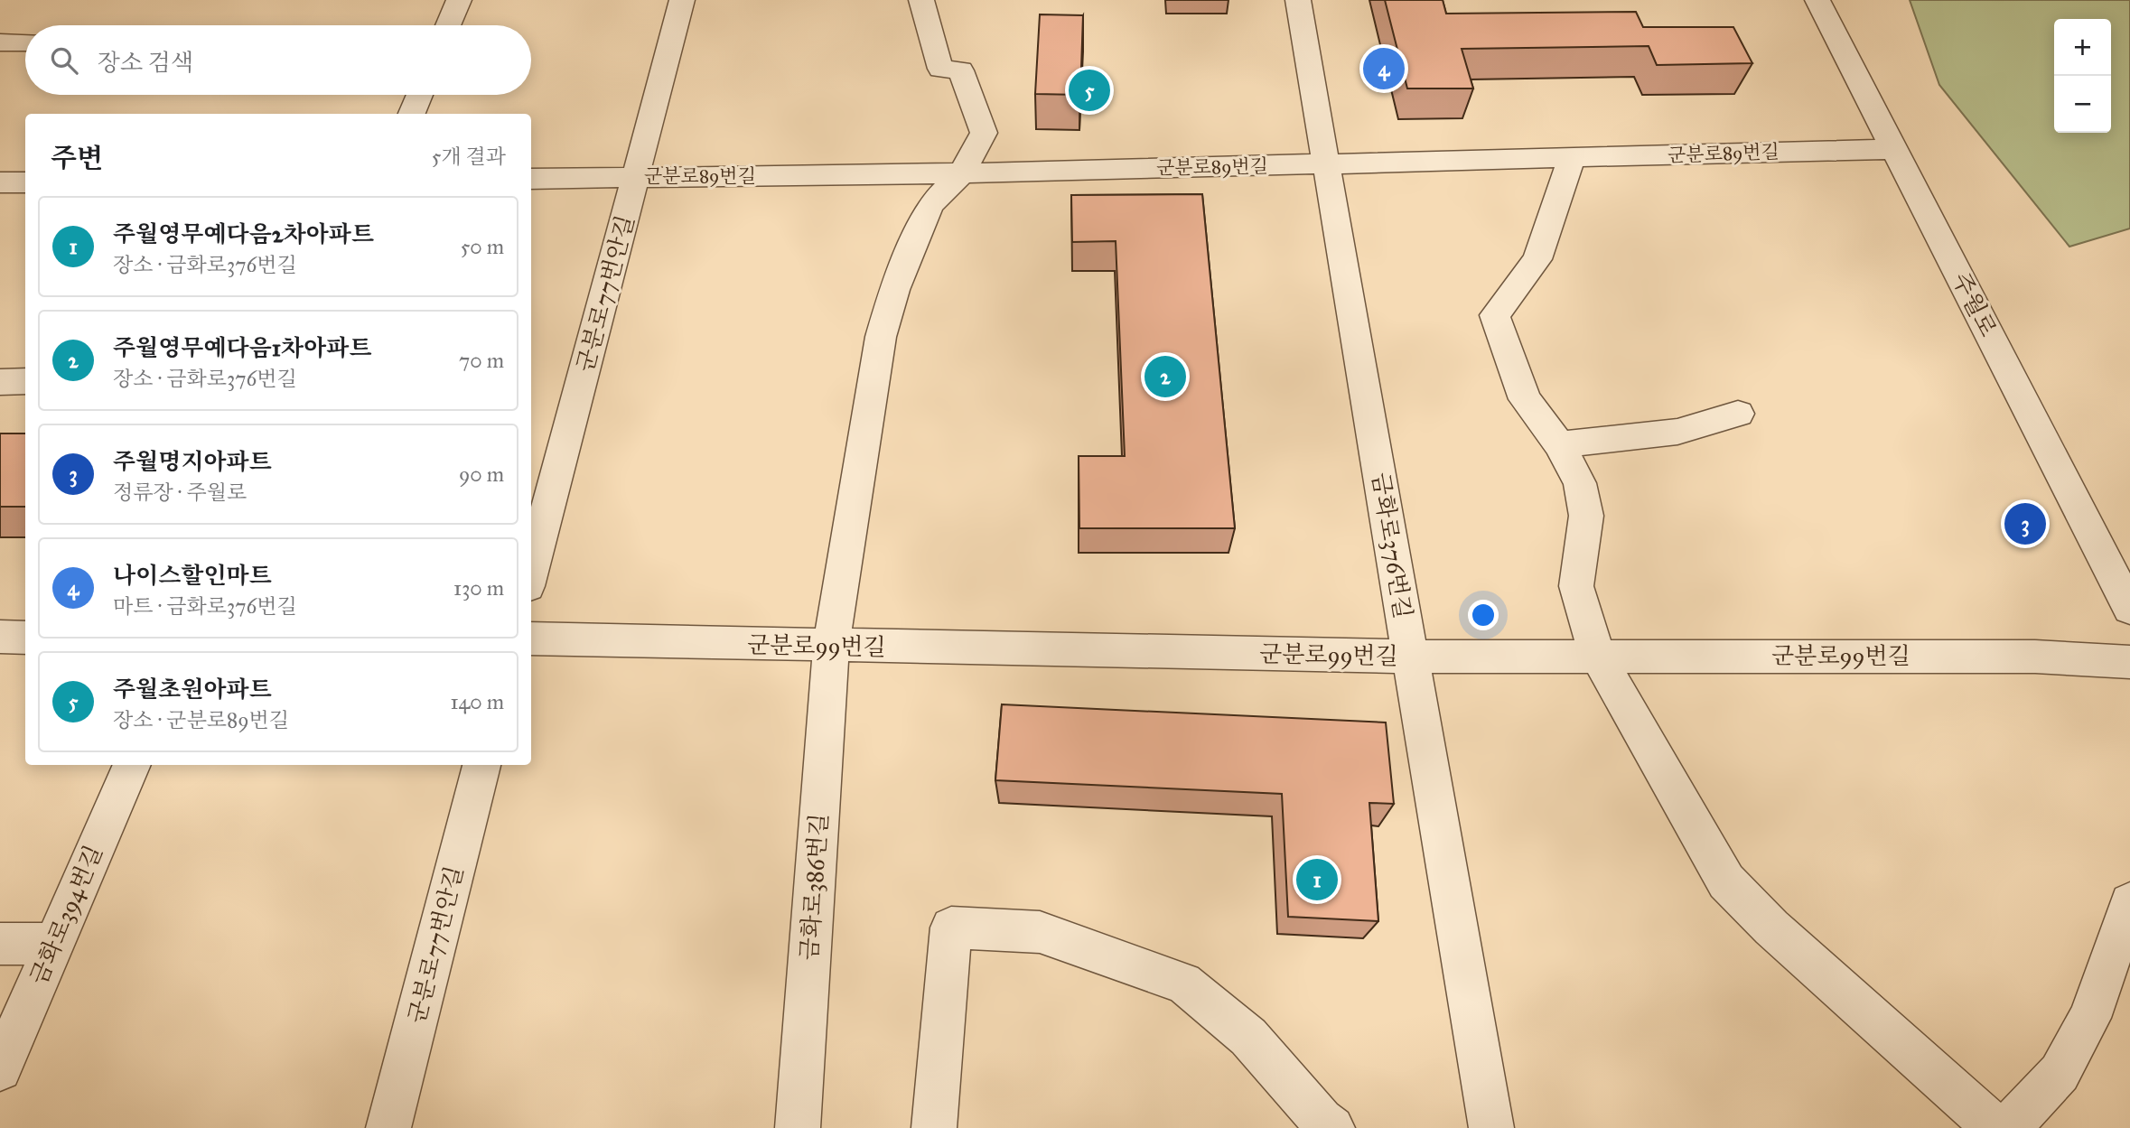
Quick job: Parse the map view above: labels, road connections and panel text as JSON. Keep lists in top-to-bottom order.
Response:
{
  "streets": {
    "street": [
      "군분로89번길",
      "군분로77번안길",
      "주월로",
      "금화로376번길",
      "군분로99번길",
      "금화로386번길",
      "금화로394번길"
    ]
  },
  "crossings": [
    ["군분로89번길", "군분로77번안길"],
    ["군분로89번길", "주월로"],
    ["군분로89번길", "금화로376번길"],
    ["군분로89번길", "금화로386번길"],
    ["금화로376번길", "군분로99번길"],
    ["군분로99번길", "금화로386번길"]
  ],
  "page": {
    "map_buttons": ["+", "−"],
    "search": "장소 검색",
    "pins": [
      "4",
      "5",
      "2",
      "3",
      "1"
    ],
    "heading": ["주변", "5개 결과"],
    "list": [
      {
        "mark": "1",
        "name": "주월영무예다음2차아파트",
        "note": "장소 · 금화로376번길",
        "value": "50 m"
      },
      {
        "mark": "2",
        "name": "주월영무예다음1차아파트",
        "note": "장소 · 금화로376번길",
        "value": "70 m"
      },
      {
        "mark": "3",
        "name": "주월명지아파트",
        "note": "정류장 · 주월로",
        "value": "90 m"
      },
      {
        "mark": "4",
        "name": "나이스할인마트",
        "note": "마트 · 금화로376번길",
        "value": "130 m"
      },
      {
        "mark": "5",
        "name": "주월초원아파트",
        "note": "장소 · 군분로89번길",
        "value": "140 m"
      }
    ]
  }
}
